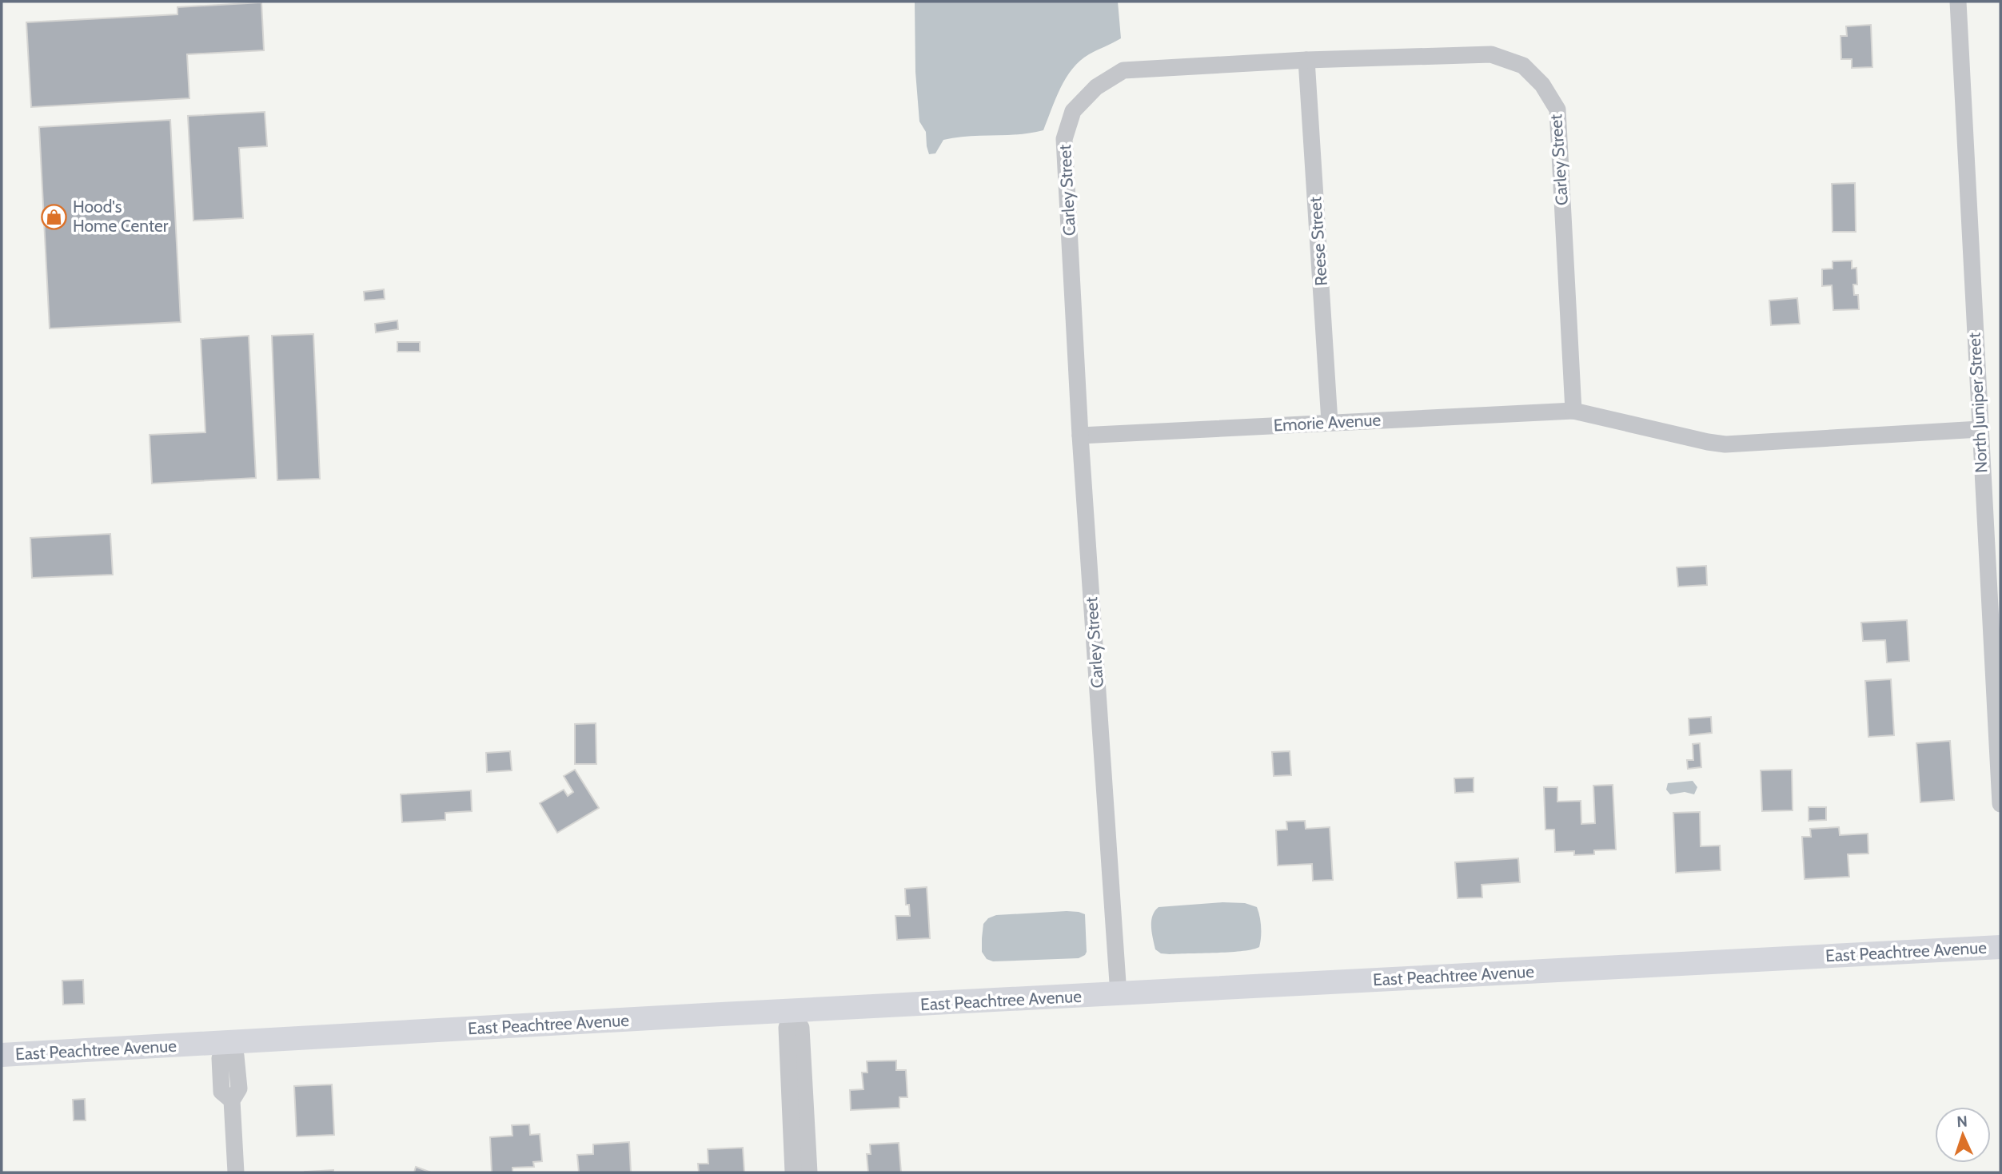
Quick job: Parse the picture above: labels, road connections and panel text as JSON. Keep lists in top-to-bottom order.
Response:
{
  "streets": {
    "street": [
      "Carley Street",
      "Reese Street",
      "North Juniper Street",
      "Emorie Avenue",
      "East Peachtree Avenue"
    ]
  },
  "crossings": [
    ["Carley Street", "Reese Street"],
    ["Carley Street", "Emorie Avenue"],
    ["Carley Street", "East Peachtree Avenue"],
    ["Reese Street", "Emorie Avenue"],
    ["North Juniper Street", "Emorie Avenue"]
  ],
  "places": {
    "shop": ["Hood's Home Center"]
  },
  "north": "top"
}
